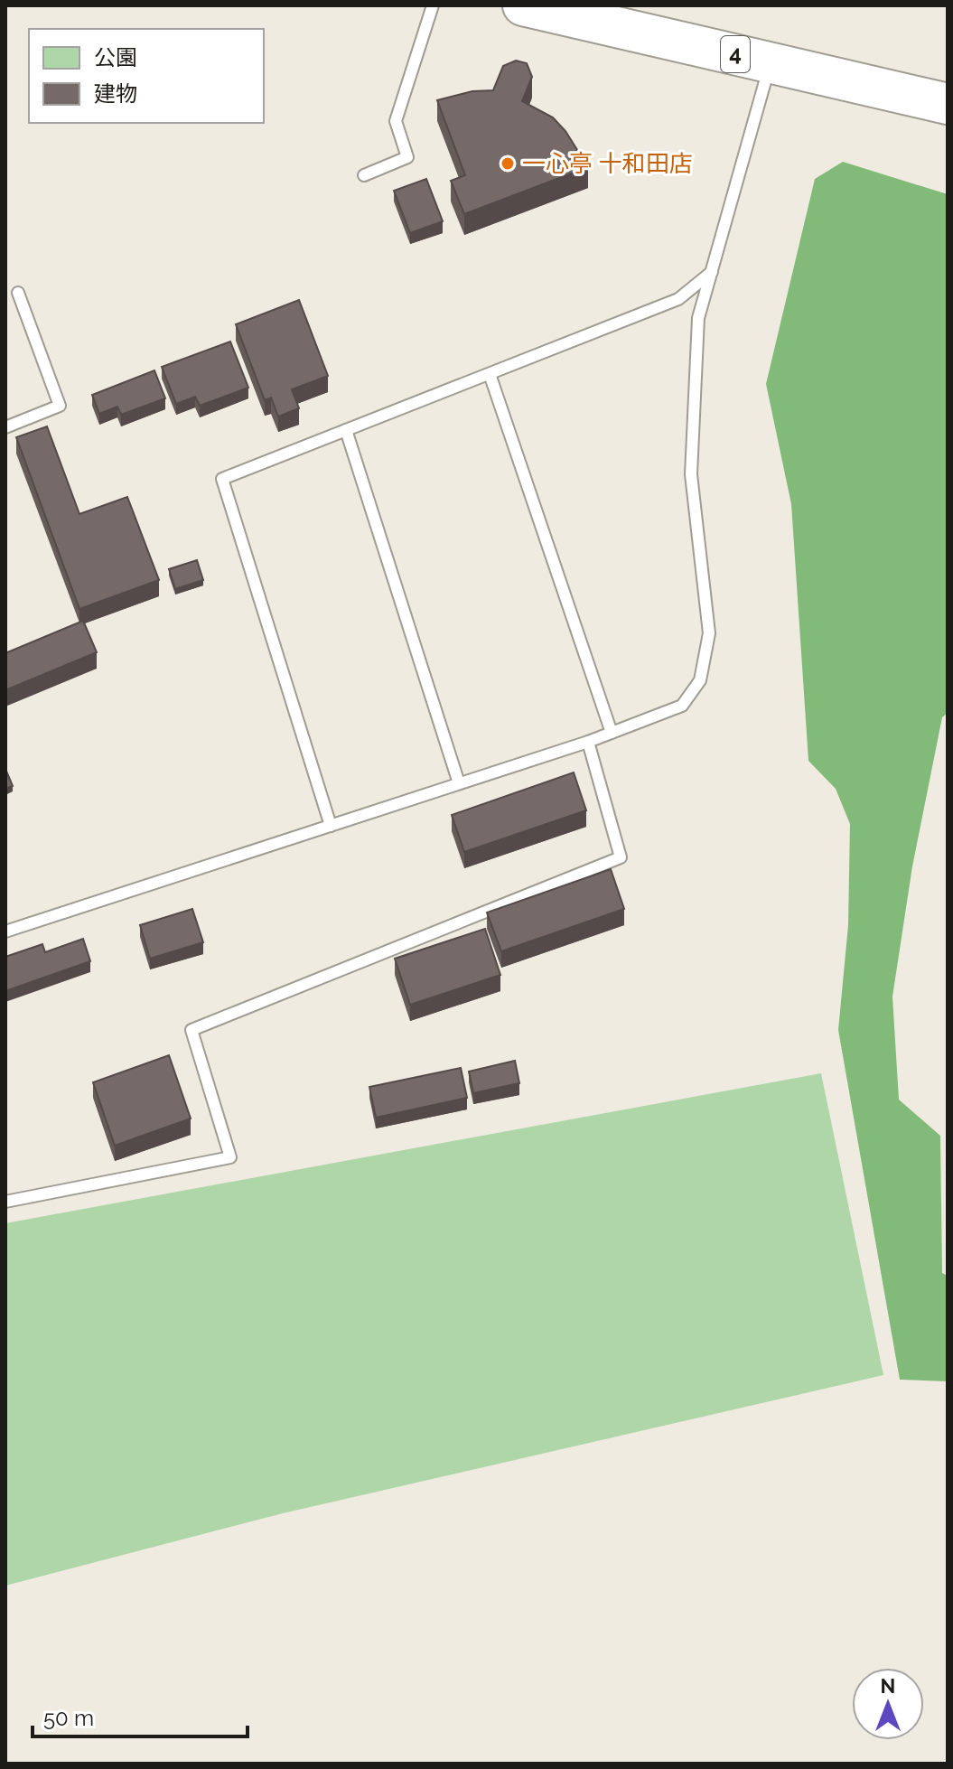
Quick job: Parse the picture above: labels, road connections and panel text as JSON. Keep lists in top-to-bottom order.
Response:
{
  "streets": {
    "highway": ["4"]
  },
  "places": ["一心亭 十和田店"],
  "legend": ["公園", "建物"],
  "scale_bar": "50 m",
  "north": "top"
}
